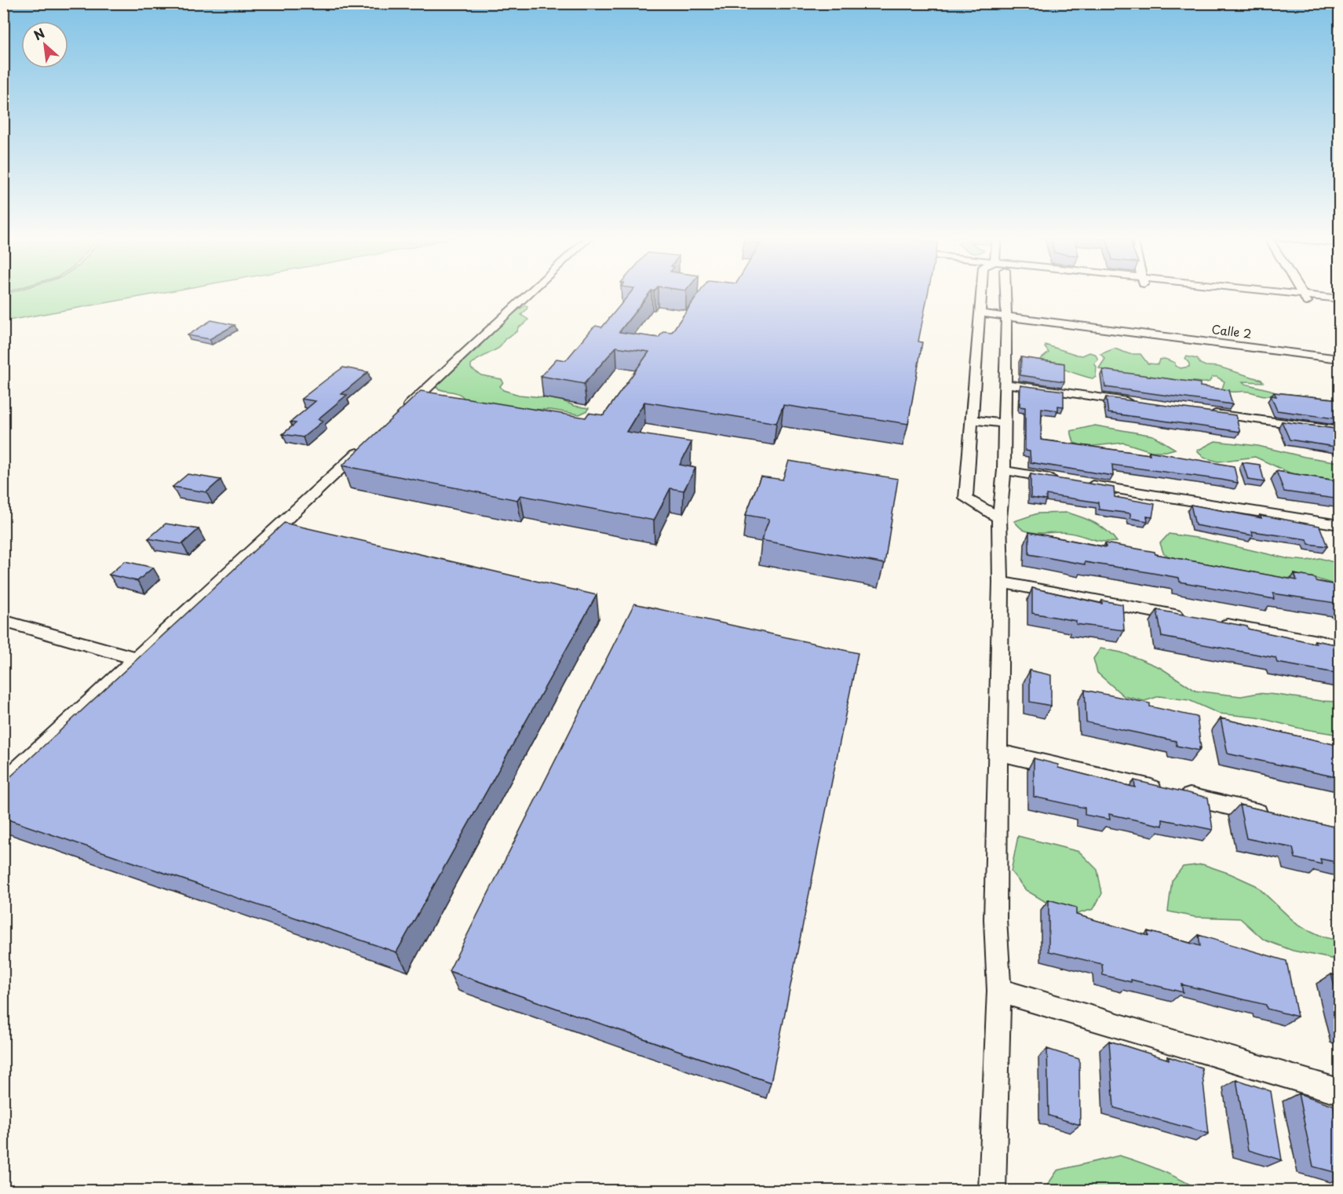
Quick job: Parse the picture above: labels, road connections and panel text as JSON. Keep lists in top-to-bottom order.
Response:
{
  "streets": {
    "street": ["Calle 2"]
  },
  "north": "top left"
}
